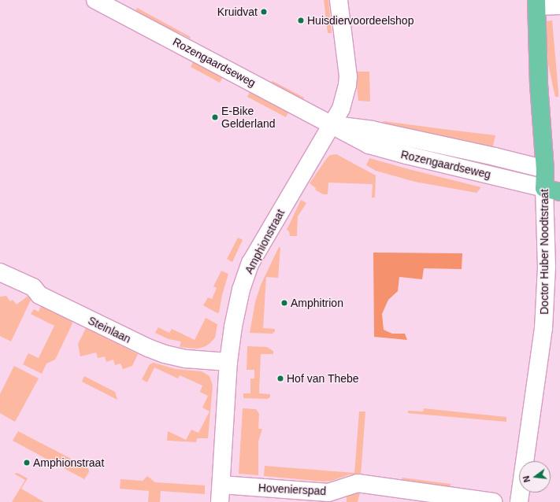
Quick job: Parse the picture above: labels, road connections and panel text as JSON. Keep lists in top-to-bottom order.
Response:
{
  "streets": {
    "main road": ["Doctor Huber Noodtstraat"],
    "street": [
      "Rozengaardseweg",
      "Amphionstraat",
      "Steinlaan",
      "Hovenierspad"
    ]
  },
  "crossings": [
    ["Rozengaardseweg", "Amphionstraat"],
    ["Rozengaardseweg", "Doctor Huber Noodtstraat"],
    ["Amphionstraat", "Steinlaan"],
    ["Amphionstraat", "Hovenierspad"]
  ],
  "places": [
    "Kruidvat",
    "Huisdiervoordeelshop",
    "E-Bike Gelderland",
    "Amphitrion",
    "Hof van Thebe",
    "Amphionstraat"
  ],
  "north": "left"
}
